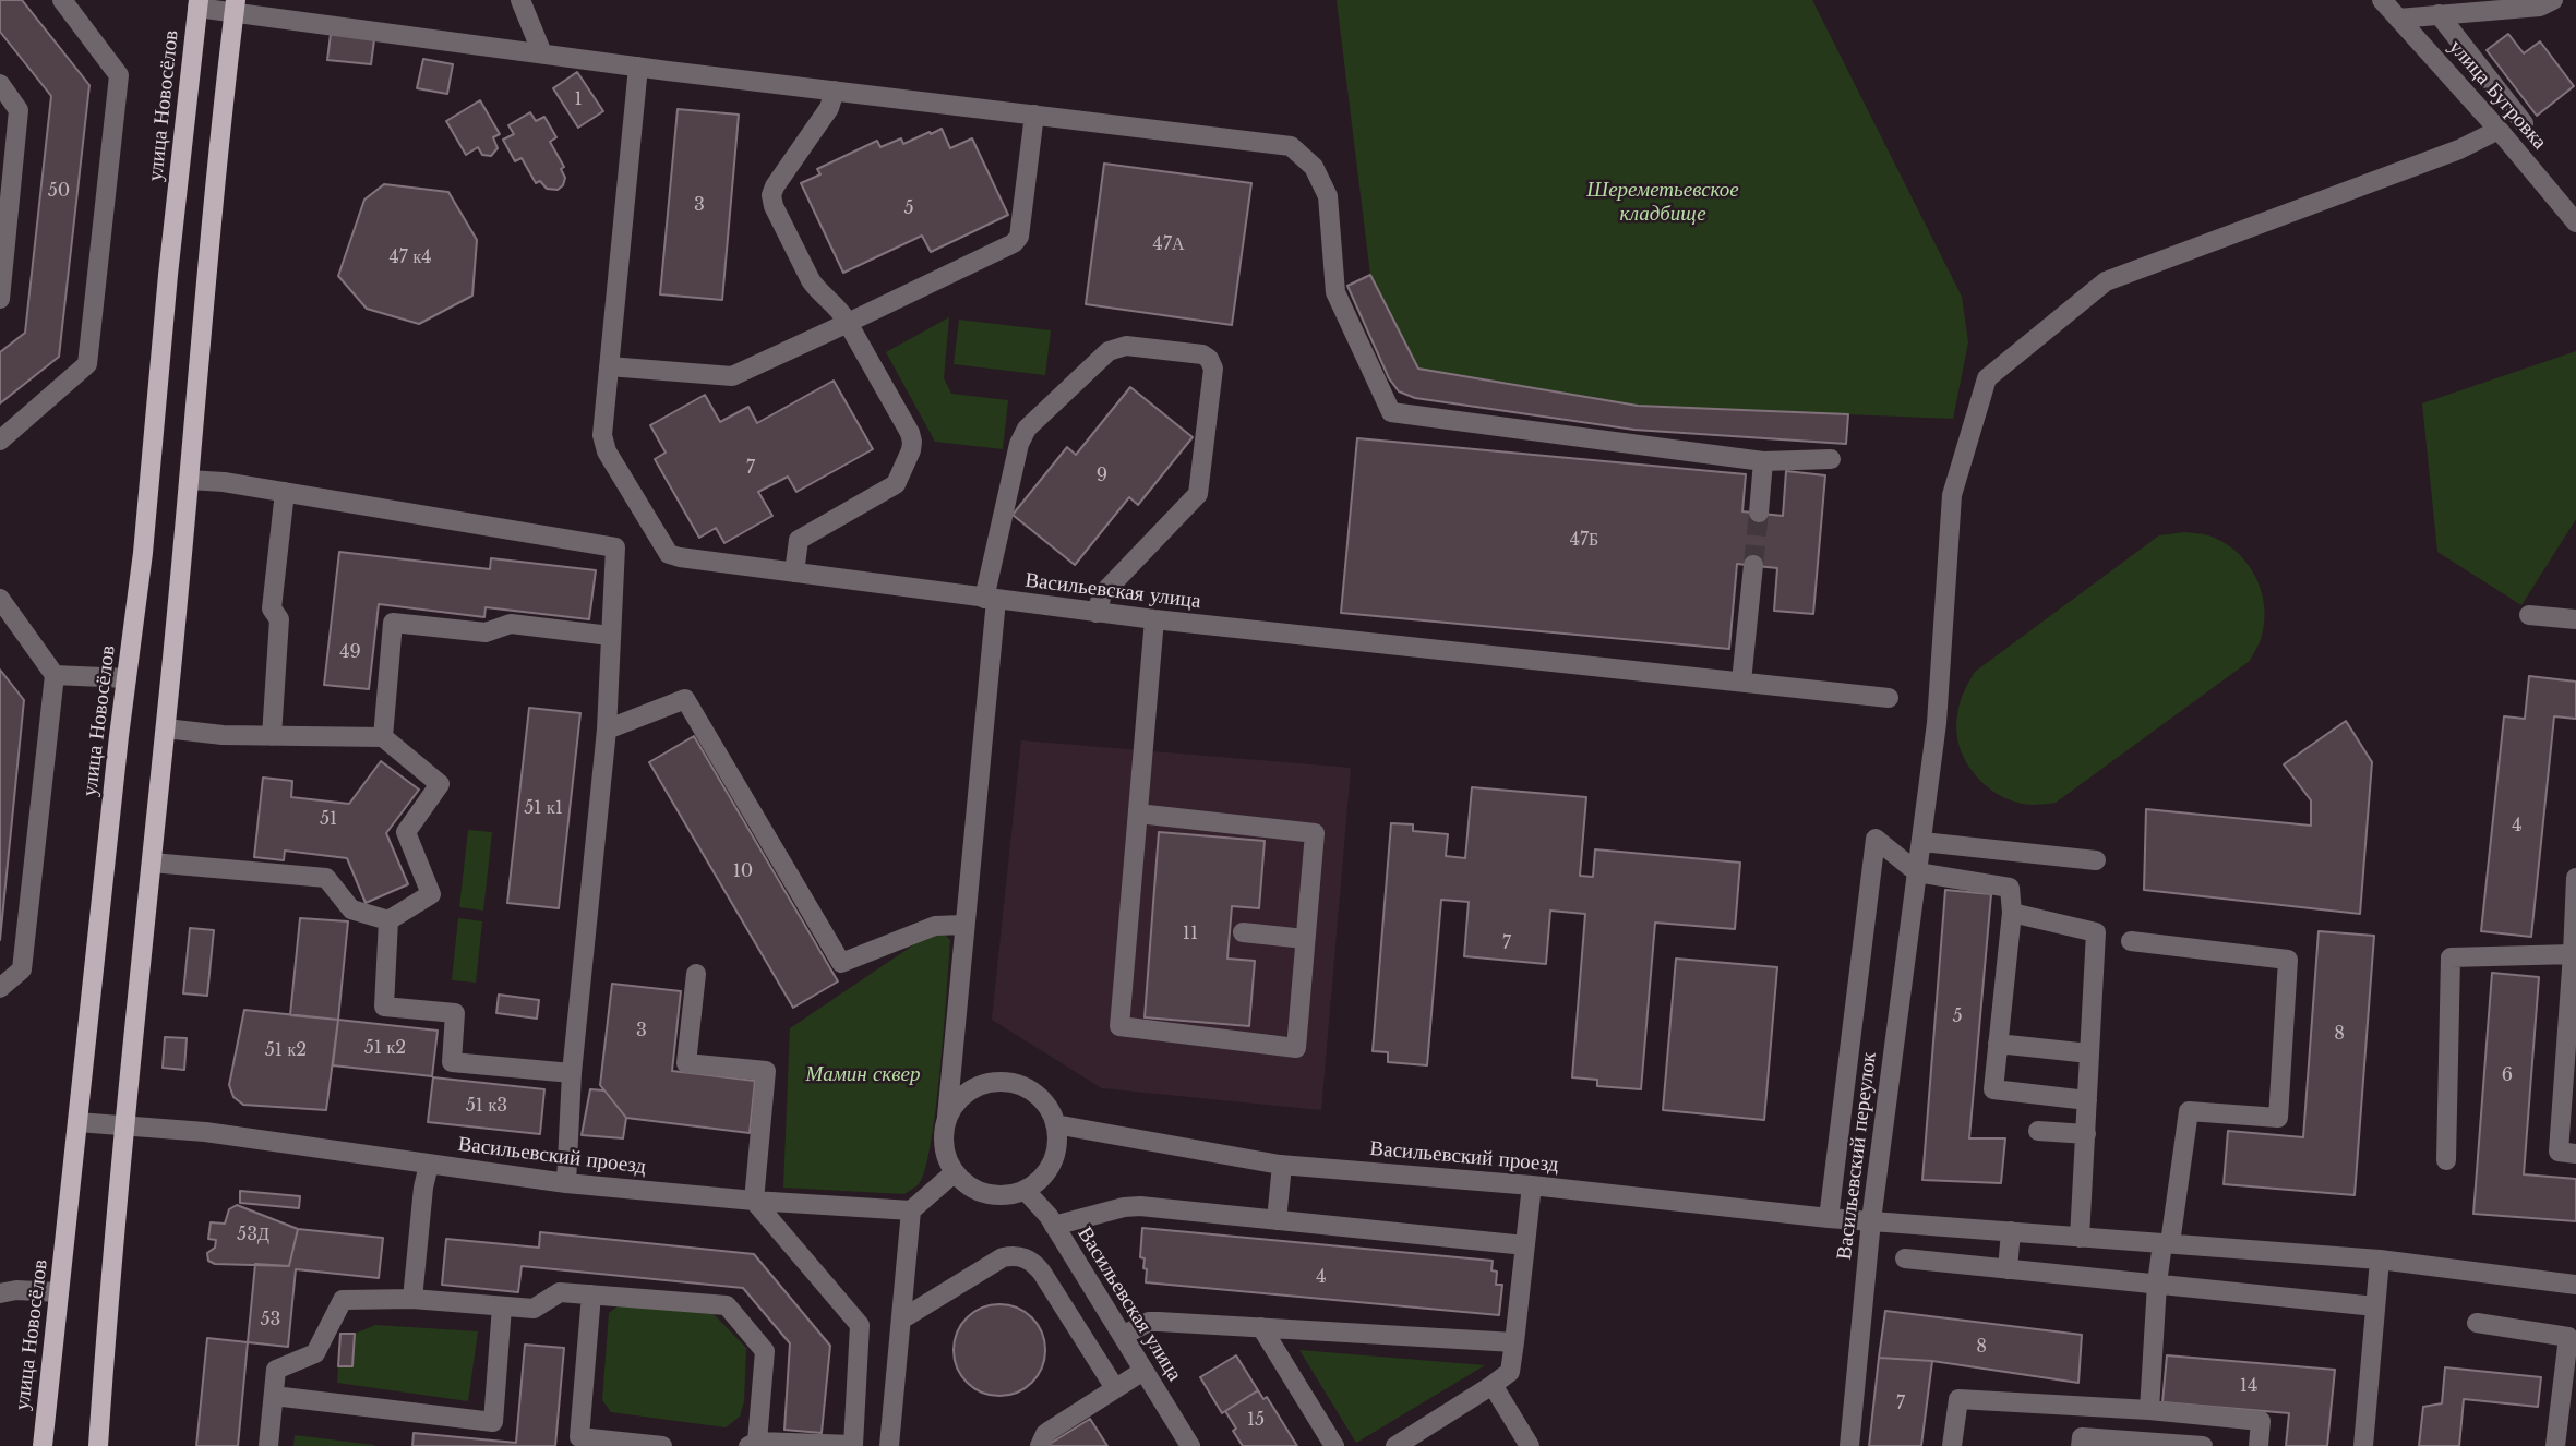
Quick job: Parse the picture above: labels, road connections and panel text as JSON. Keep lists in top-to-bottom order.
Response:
{
  "streets": {
    "main road": ["улица Новосёлов"],
    "street": [
      "улица Бугровка",
      "Васильевская улица",
      "Васильевский проезд",
      "Васильевский переулок"
    ]
  },
  "crossings": [
    ["улица Бугровка", "Васильевский переулок"],
    ["улица Новосёлов", "Васильевский проезд"],
    ["Васильевская улица", "Васильевский проезд"],
    ["Васильевский проезд", "Васильевский переулок"]
  ],
  "parks": ["Шереметьевское кладбище", "Мамин сквер"],
  "house_numbers": [
    "1",
    "50",
    "3",
    "5",
    "47А",
    "47 к4",
    "7",
    "9",
    "47Б",
    "49",
    "51 к1",
    "51",
    "4",
    "10",
    "11",
    "7",
    "5",
    "3",
    "8",
    "51 к2",
    "51 к2",
    "6",
    "51 к3",
    "53Д",
    "4",
    "53",
    "8",
    "14",
    "7",
    "15"
  ]
}
